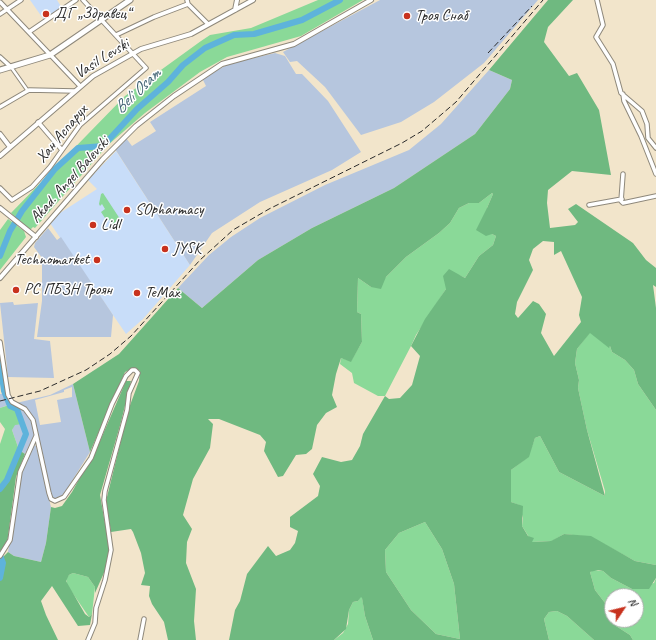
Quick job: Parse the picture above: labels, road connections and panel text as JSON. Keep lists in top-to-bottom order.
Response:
{
  "streets": {
    "street": ["Vasil Levski", "Хан Аспарух", "Akad. Angel Balevski"]
  },
  "crossings": [
    ["Vasil Levski", "Хан Аспарух"]
  ],
  "water": ["Beli Osam"],
  "places": [
    "ДГ „Здравец“",
    "Троя Снаб",
    "SOpharmacy",
    "Lidl",
    "JYSK",
    "Technomarket",
    "РС ПБЗН Троян",
    "ТеМах"
  ],
  "north": "top right"
}
